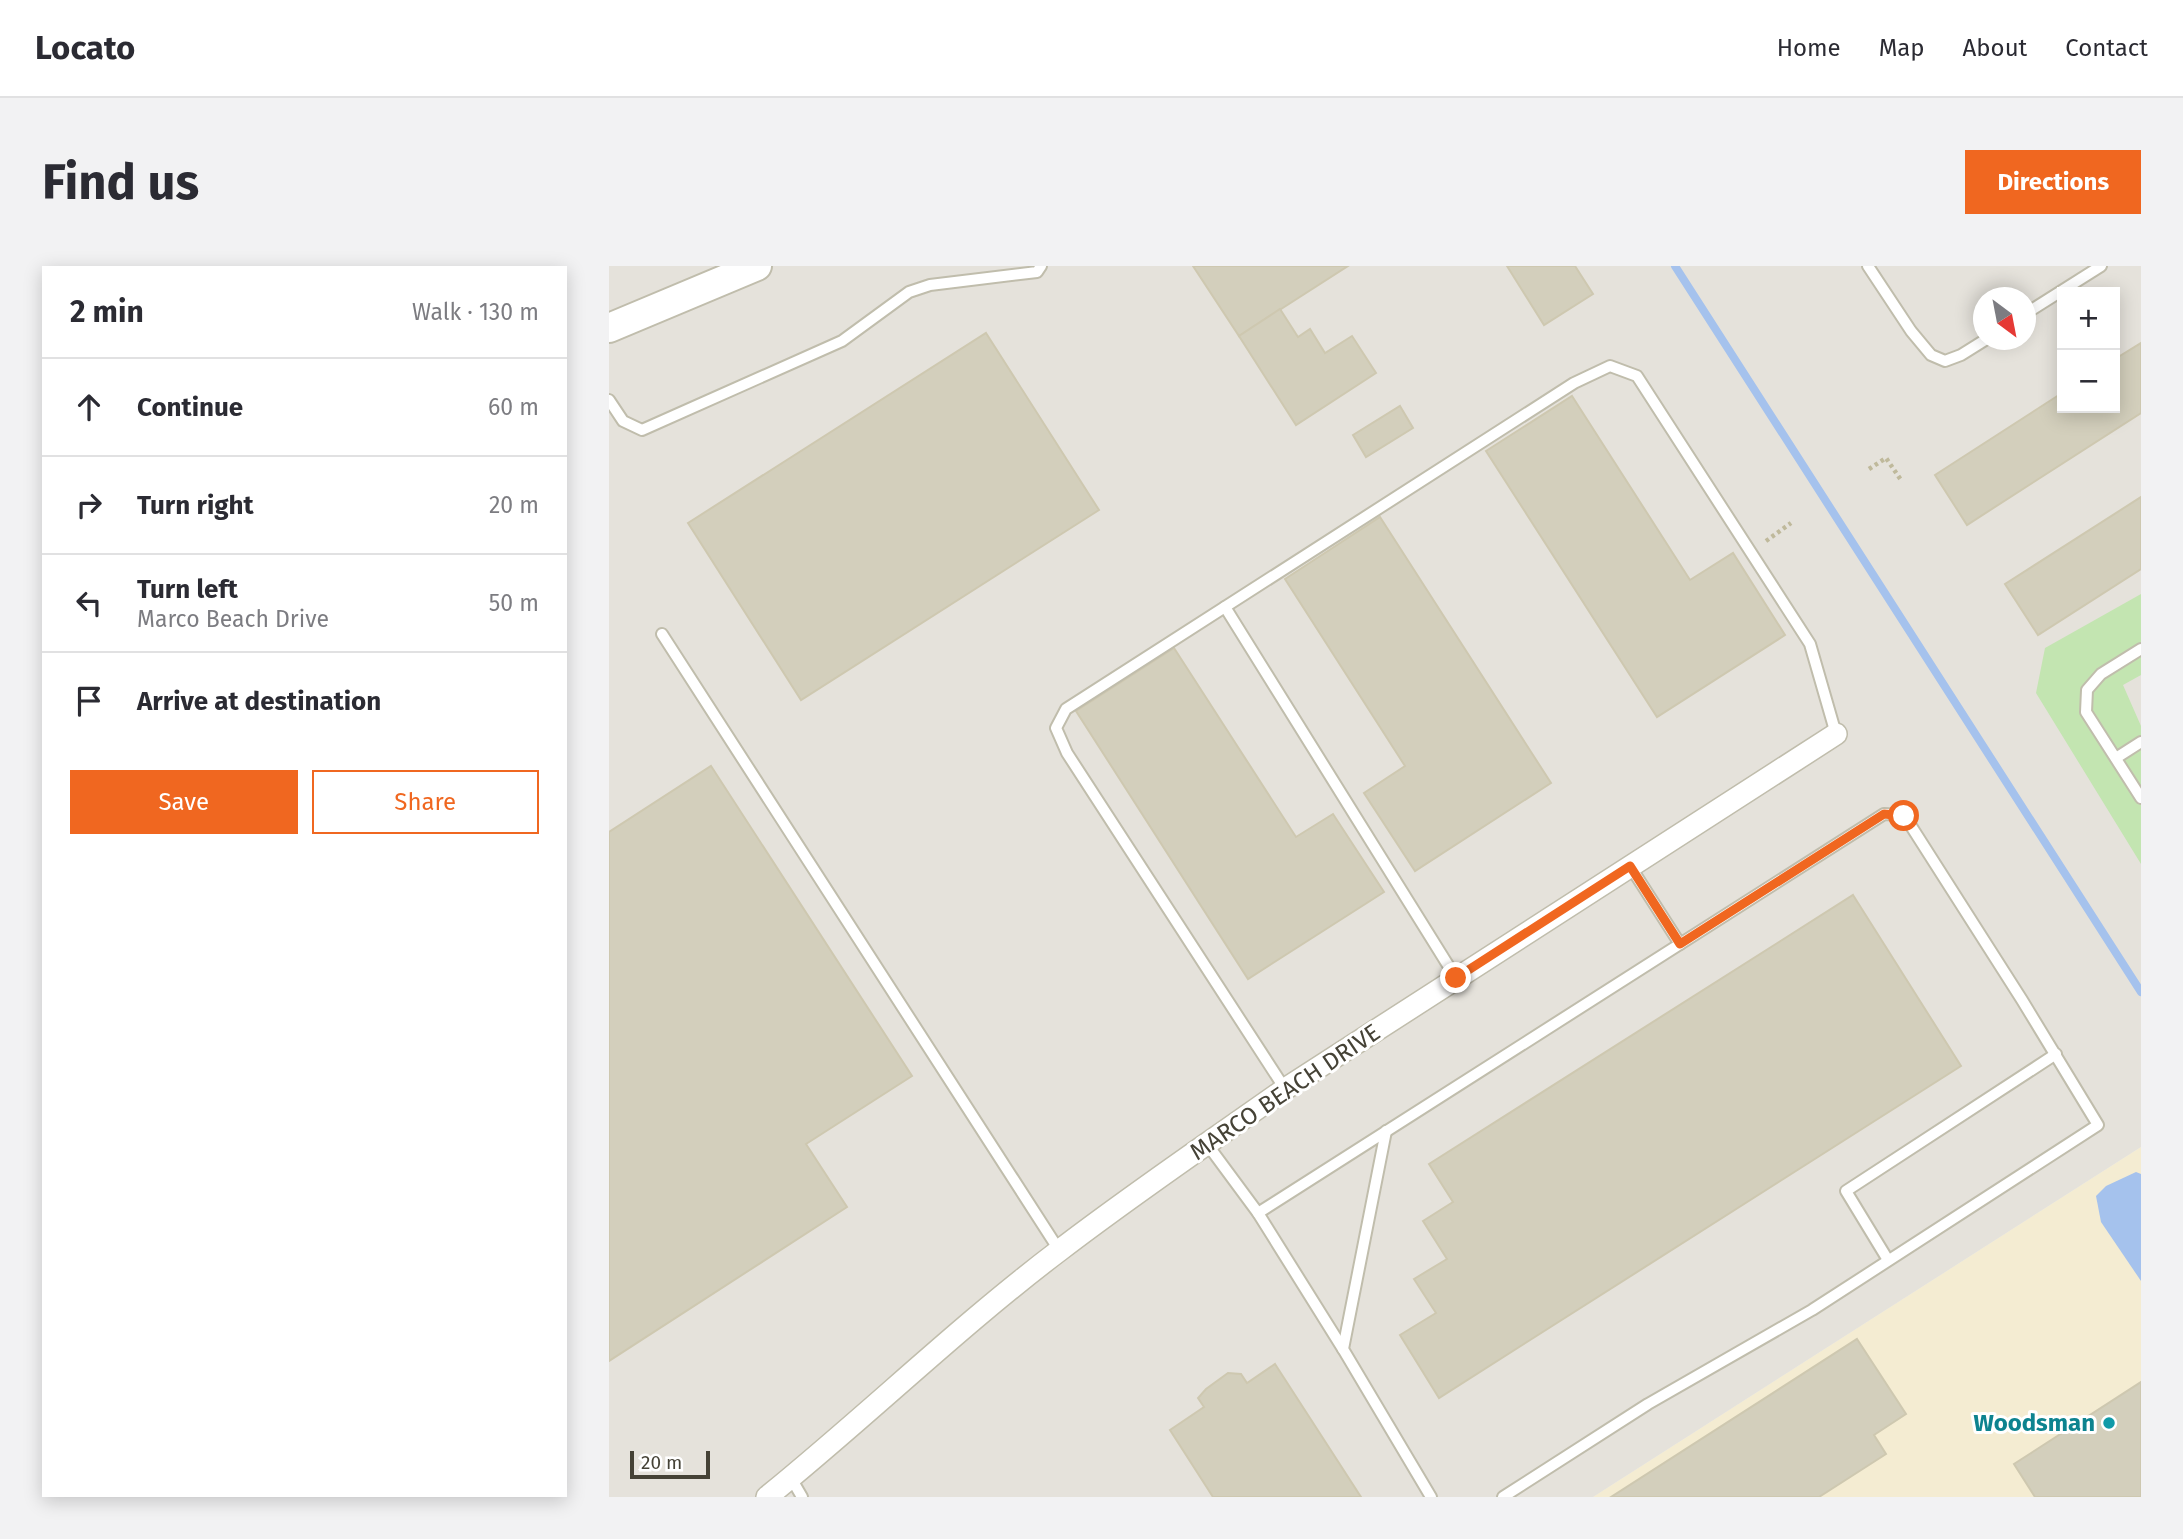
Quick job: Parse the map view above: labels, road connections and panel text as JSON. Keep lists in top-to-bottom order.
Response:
{
  "streets": {
    "street": ["MARCO BEACH DRIVE"]
  },
  "places": ["Woodsman"],
  "scale_bar": "20 m",
  "north": "bottom right",
  "page": {
    "header": "Locato",
    "nav": [
      "Home",
      "Map",
      "About",
      "Contact"
    ],
    "buttons": [
      "Directions",
      ["Save", "Share"]
    ],
    "title": "Find us",
    "heading": ["2 min", "Walk · 130 m"],
    "map_buttons": ["+", "−"],
    "list": [
      ["Continue", "60 m"],
      ["Turn right", "20 m"],
      ["Turn left", "Marco Beach Drive", "50 m"],
      "Arrive at destination"
    ],
    "scale": "20 m"
  }
}
